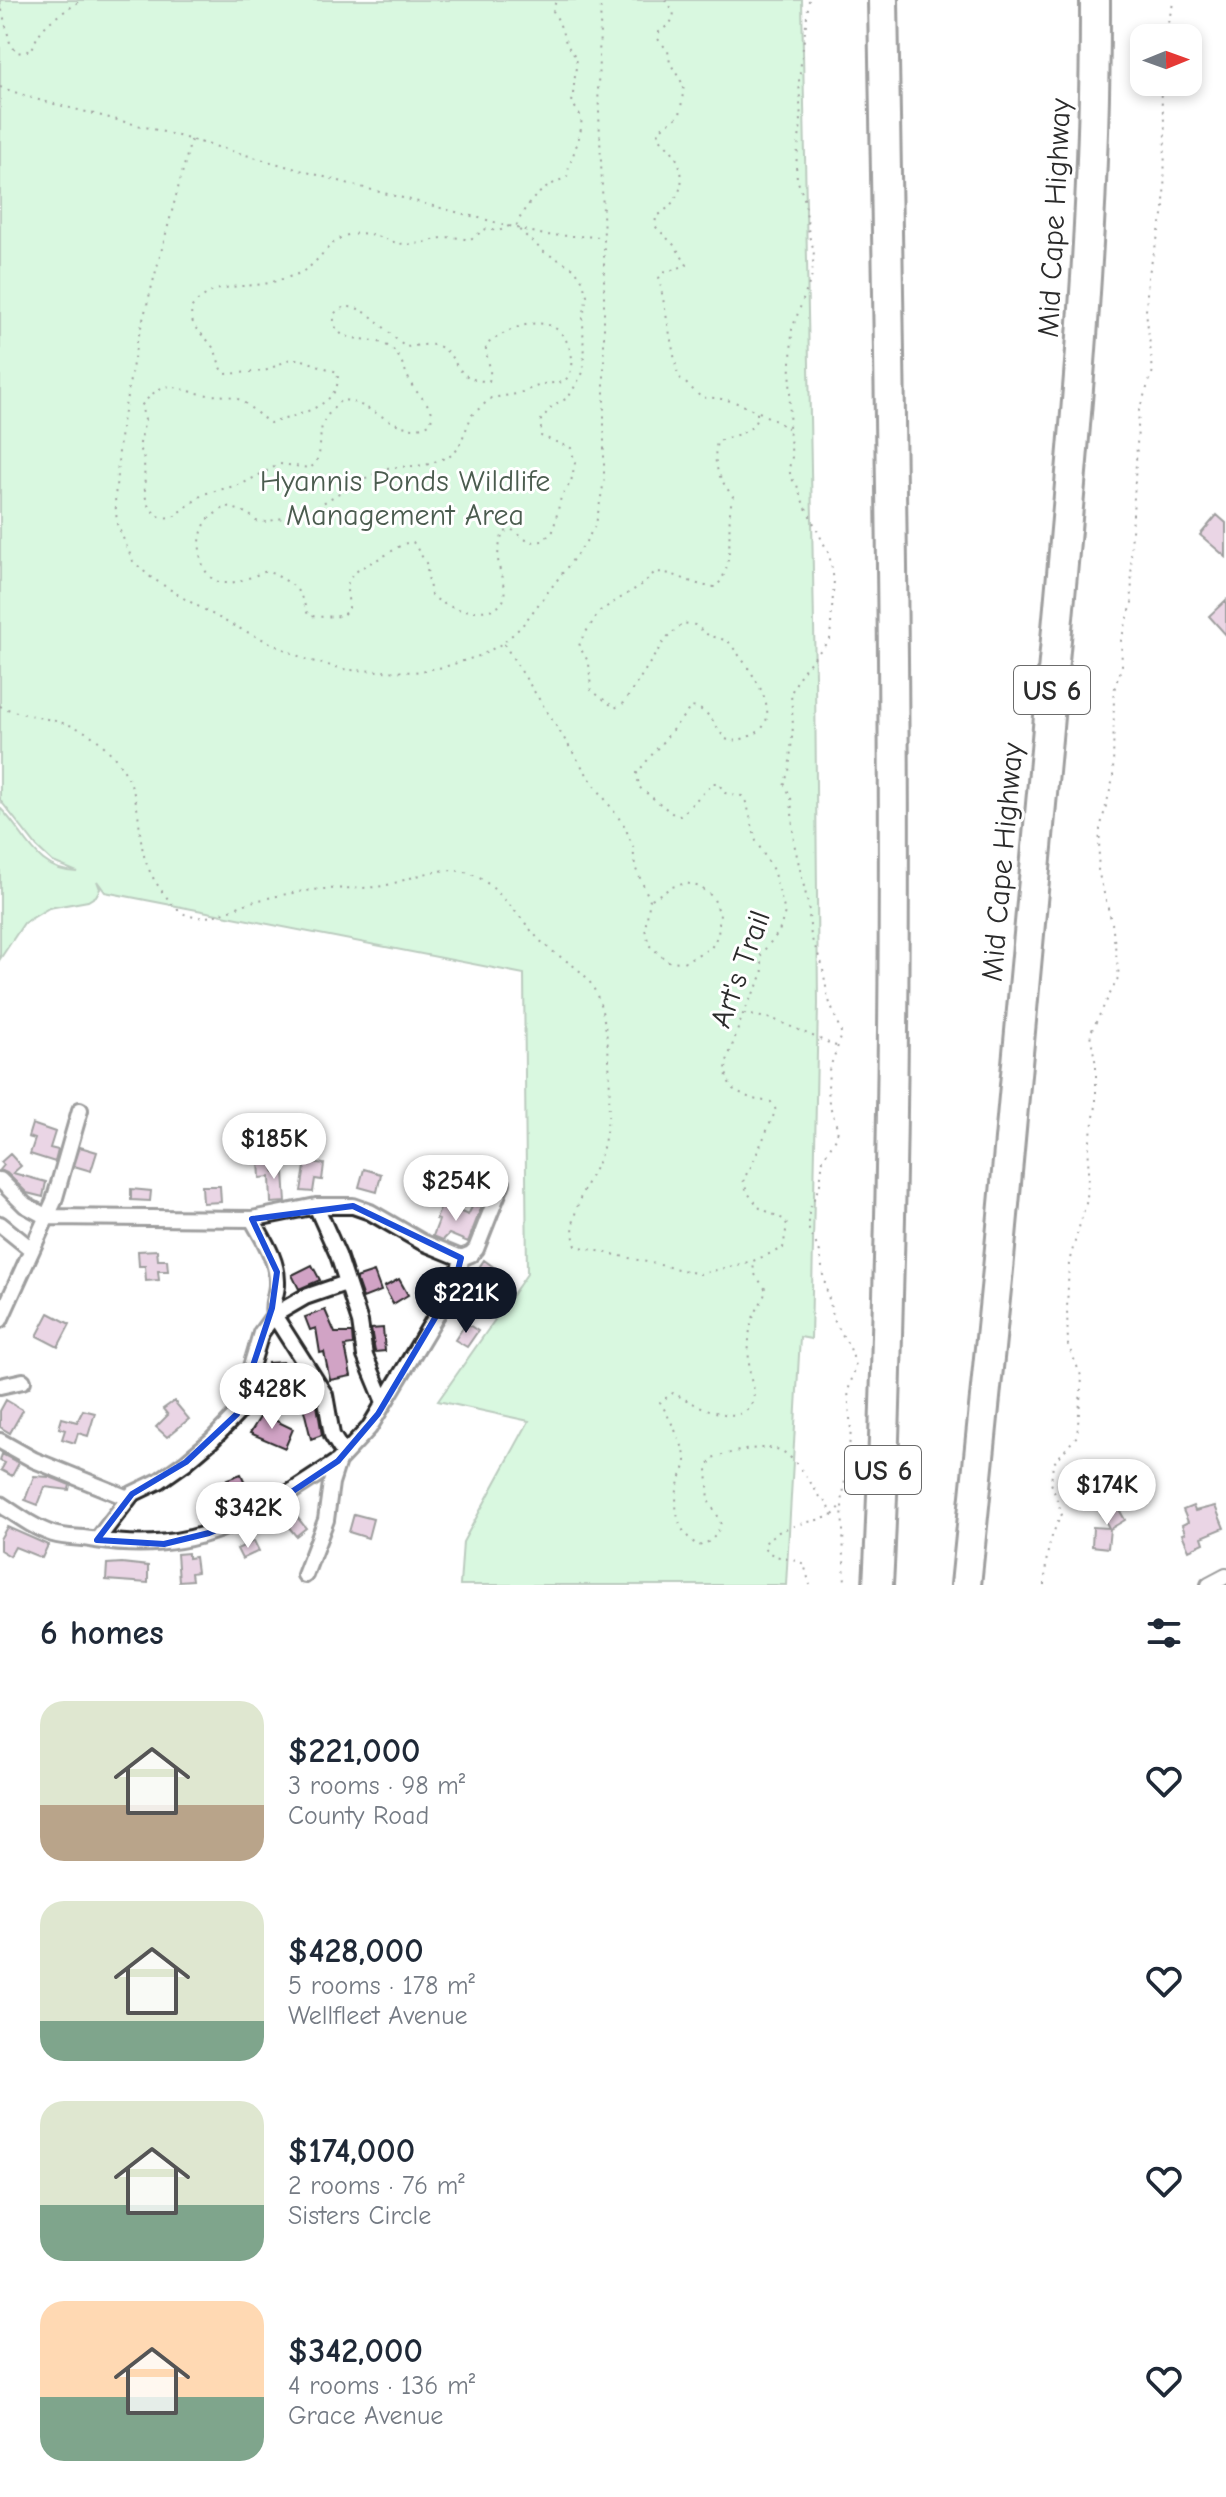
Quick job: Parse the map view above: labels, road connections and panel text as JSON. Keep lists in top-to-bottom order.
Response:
{
  "streets": {
    "highway": ["Mid Cape Highway", "US 6"],
    "path": ["Art's Trail"]
  },
  "parks": ["Hyannis Ponds Wildlife Management Area"],
  "north": "right",
  "page": {
    "price": [
      "$185K",
      "$254K",
      "$221K",
      "$428K",
      "$174K",
      "$342K"
    ],
    "heading": "6 homes",
    "list": [
      {
        "name": "$221,000",
        "note": "3 rooms · 98 m² · County Road"
      },
      {
        "name": "$428,000",
        "note": "5 rooms · 178 m² · Wellfleet Avenue"
      },
      {
        "name": "$174,000",
        "note": "2 rooms · 76 m² · Sisters Circle"
      },
      {
        "name": "$342,000",
        "note": "4 rooms · 136 m² · Grace Avenue"
      }
    ]
  }
}
